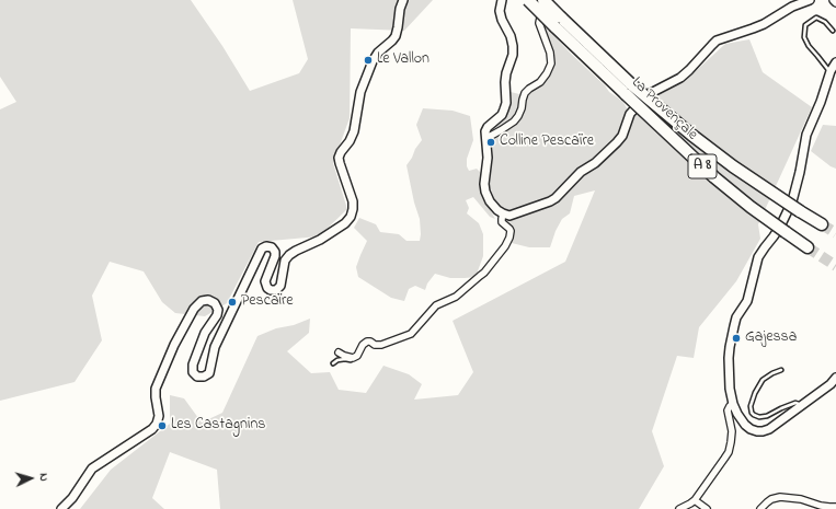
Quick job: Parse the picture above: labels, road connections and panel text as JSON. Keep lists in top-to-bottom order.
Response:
{
  "streets": {
    "highway": ["La Provençale", "A 8"]
  },
  "places": [
    "Le Vallon",
    "Colline Pescaïre",
    "Pescaïre",
    "Gajessa",
    "Les Castagnins"
  ],
  "north": "right"
}
